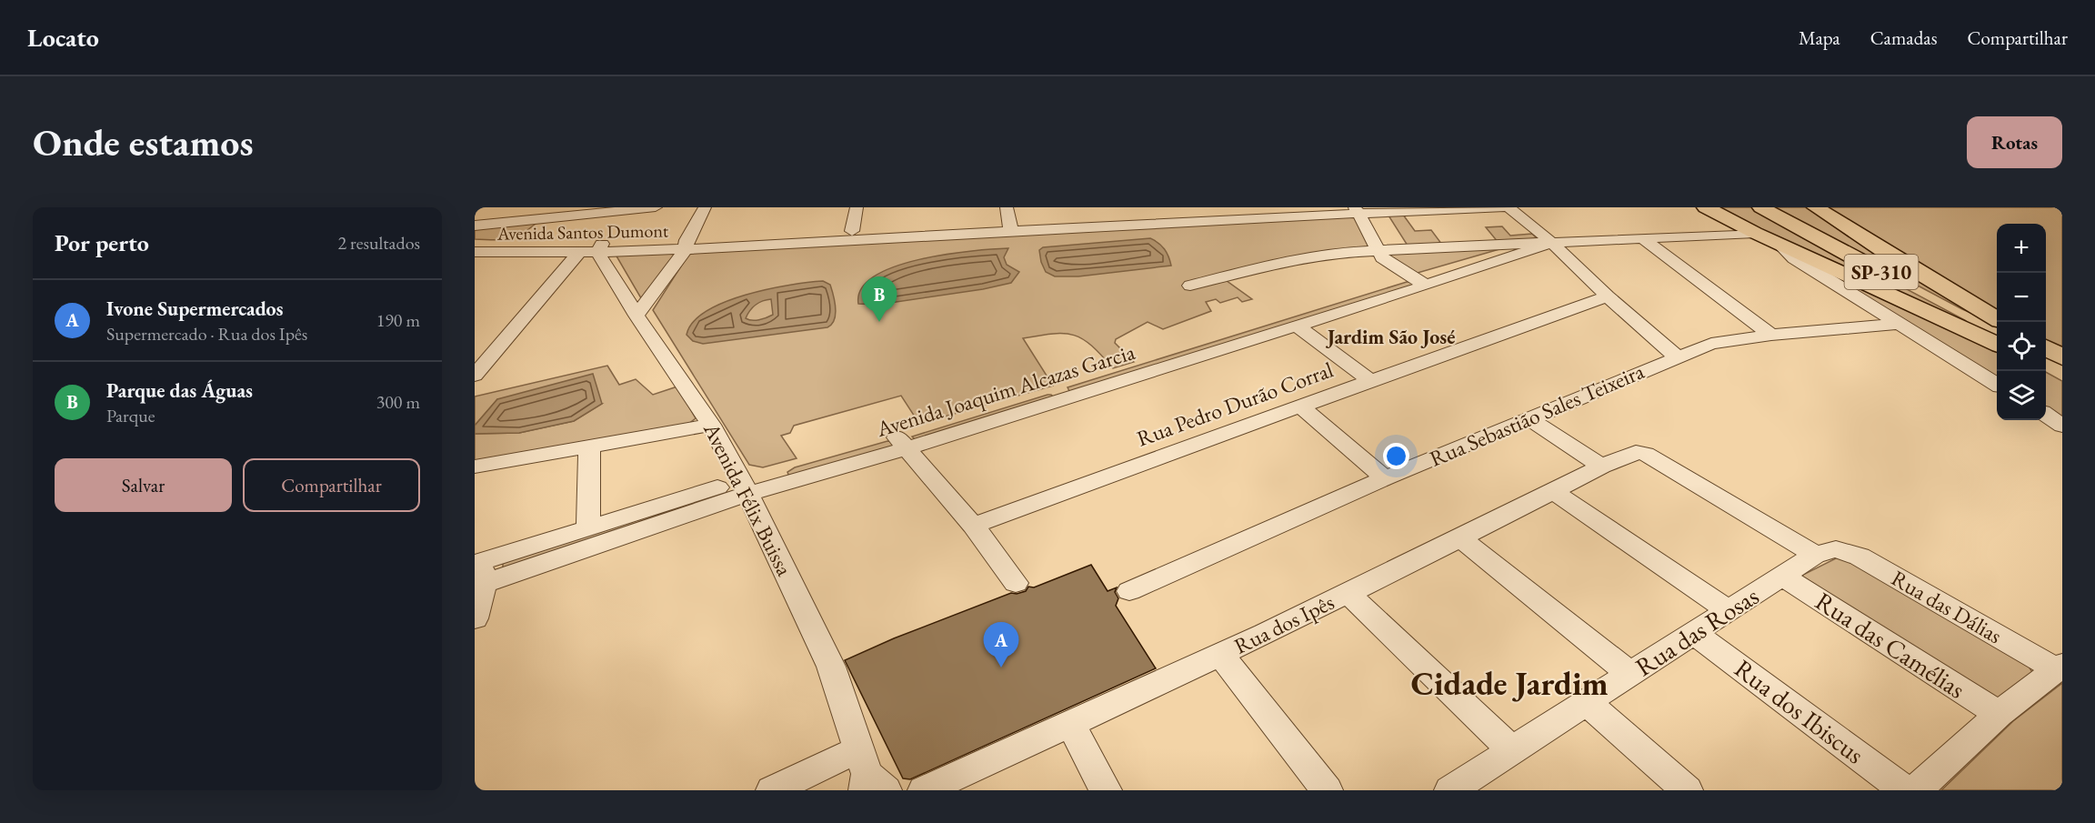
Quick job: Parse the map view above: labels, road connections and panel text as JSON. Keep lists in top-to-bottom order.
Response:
{
  "streets": {
    "main road": ["SP-310"],
    "street": [
      "Avenida Santos Dumont",
      "Avenida Joaquim Alcazas Garcia",
      "Rua Pedro Durão Corral",
      "Rua Sebastião Sales Teixeira",
      "Avenida Félix Buissa",
      "Rua das Dálias",
      "Rua dos Ipês",
      "Rua das Rosas",
      "Rua das Camélias",
      "Rua dos Ibiscus"
    ]
  },
  "crossings": [
    ["Avenida Santos Dumont", "Avenida Félix Buissa"],
    ["Avenida Joaquim Alcazas Garcia", "Avenida Félix Buissa"],
    ["Rua das Dálias", "Rua dos Ipês"],
    ["Rua das Dálias", "Rua das Rosas"],
    ["Rua das Rosas", "Rua das Camélias"],
    ["Rua das Rosas", "Rua dos Ibiscus"]
  ],
  "districts": ["Jardim São José", "Cidade Jardim"],
  "page": {
    "header": "Locato",
    "nav": ["Mapa", "Camadas", "Compartilhar"],
    "buttons": [
      "Rotas",
      ["Salvar", "Compartilhar"]
    ],
    "title": "Onde estamos",
    "heading": ["Por perto", "2 resultados"],
    "map_buttons": ["+", "−"],
    "pins": ["B", "A"],
    "list": [
      {
        "mark": "A",
        "name": "Ivone Supermercados",
        "note": "Supermercado · Rua dos Ipês",
        "value": "190 m"
      },
      {
        "mark": "B",
        "name": "Parque das Águas",
        "note": "Parque",
        "value": "300 m"
      }
    ]
  }
}
